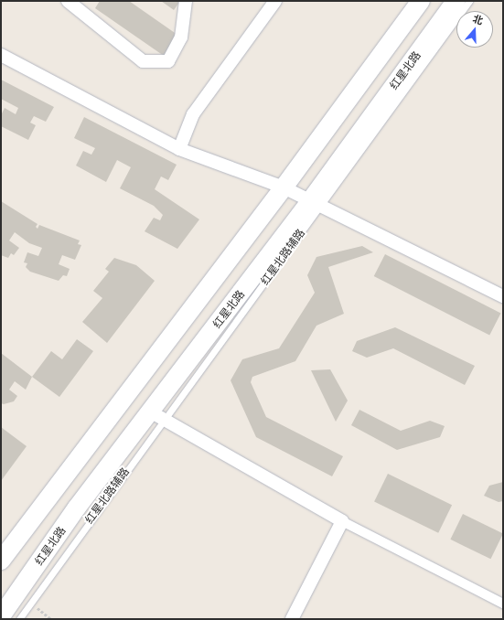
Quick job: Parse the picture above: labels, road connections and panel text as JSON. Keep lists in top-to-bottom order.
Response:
{
  "streets": {
    "main road": ["红星北路"],
    "lane": ["红星北路辅路"]
  },
  "crossings": [
    ["红星北路", "红星北路辅路"]
  ],
  "north": "top"
}
